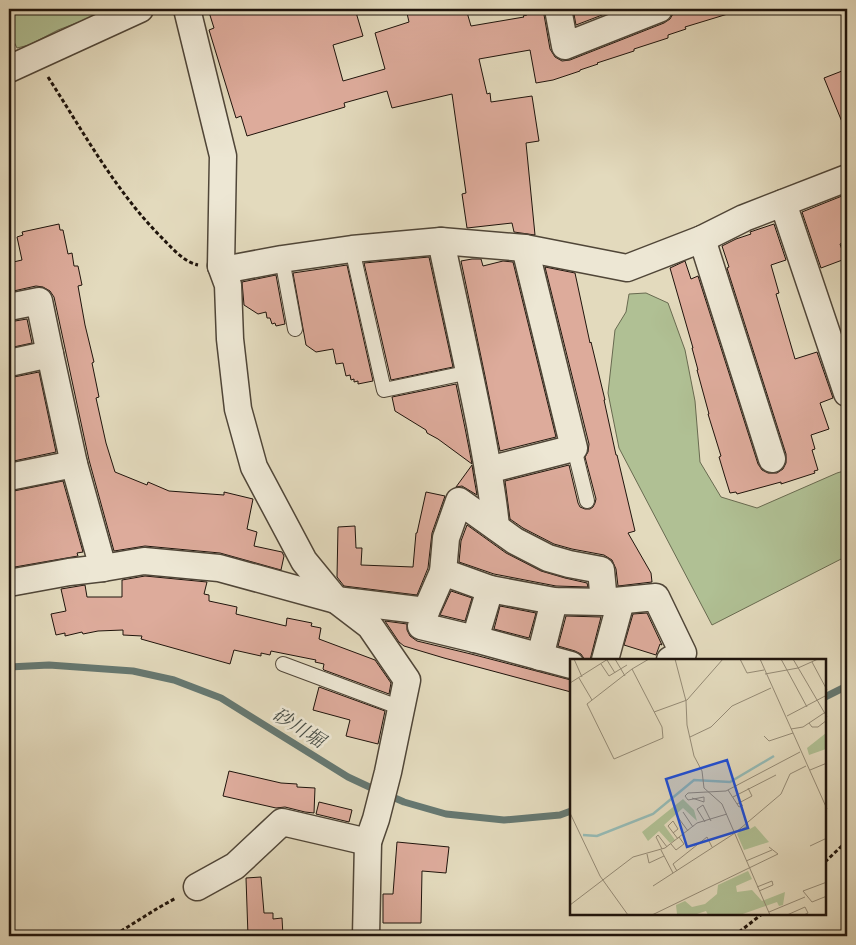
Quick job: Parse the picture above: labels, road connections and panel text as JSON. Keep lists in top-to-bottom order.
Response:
{
  "water": ["砂川堀"]
}
